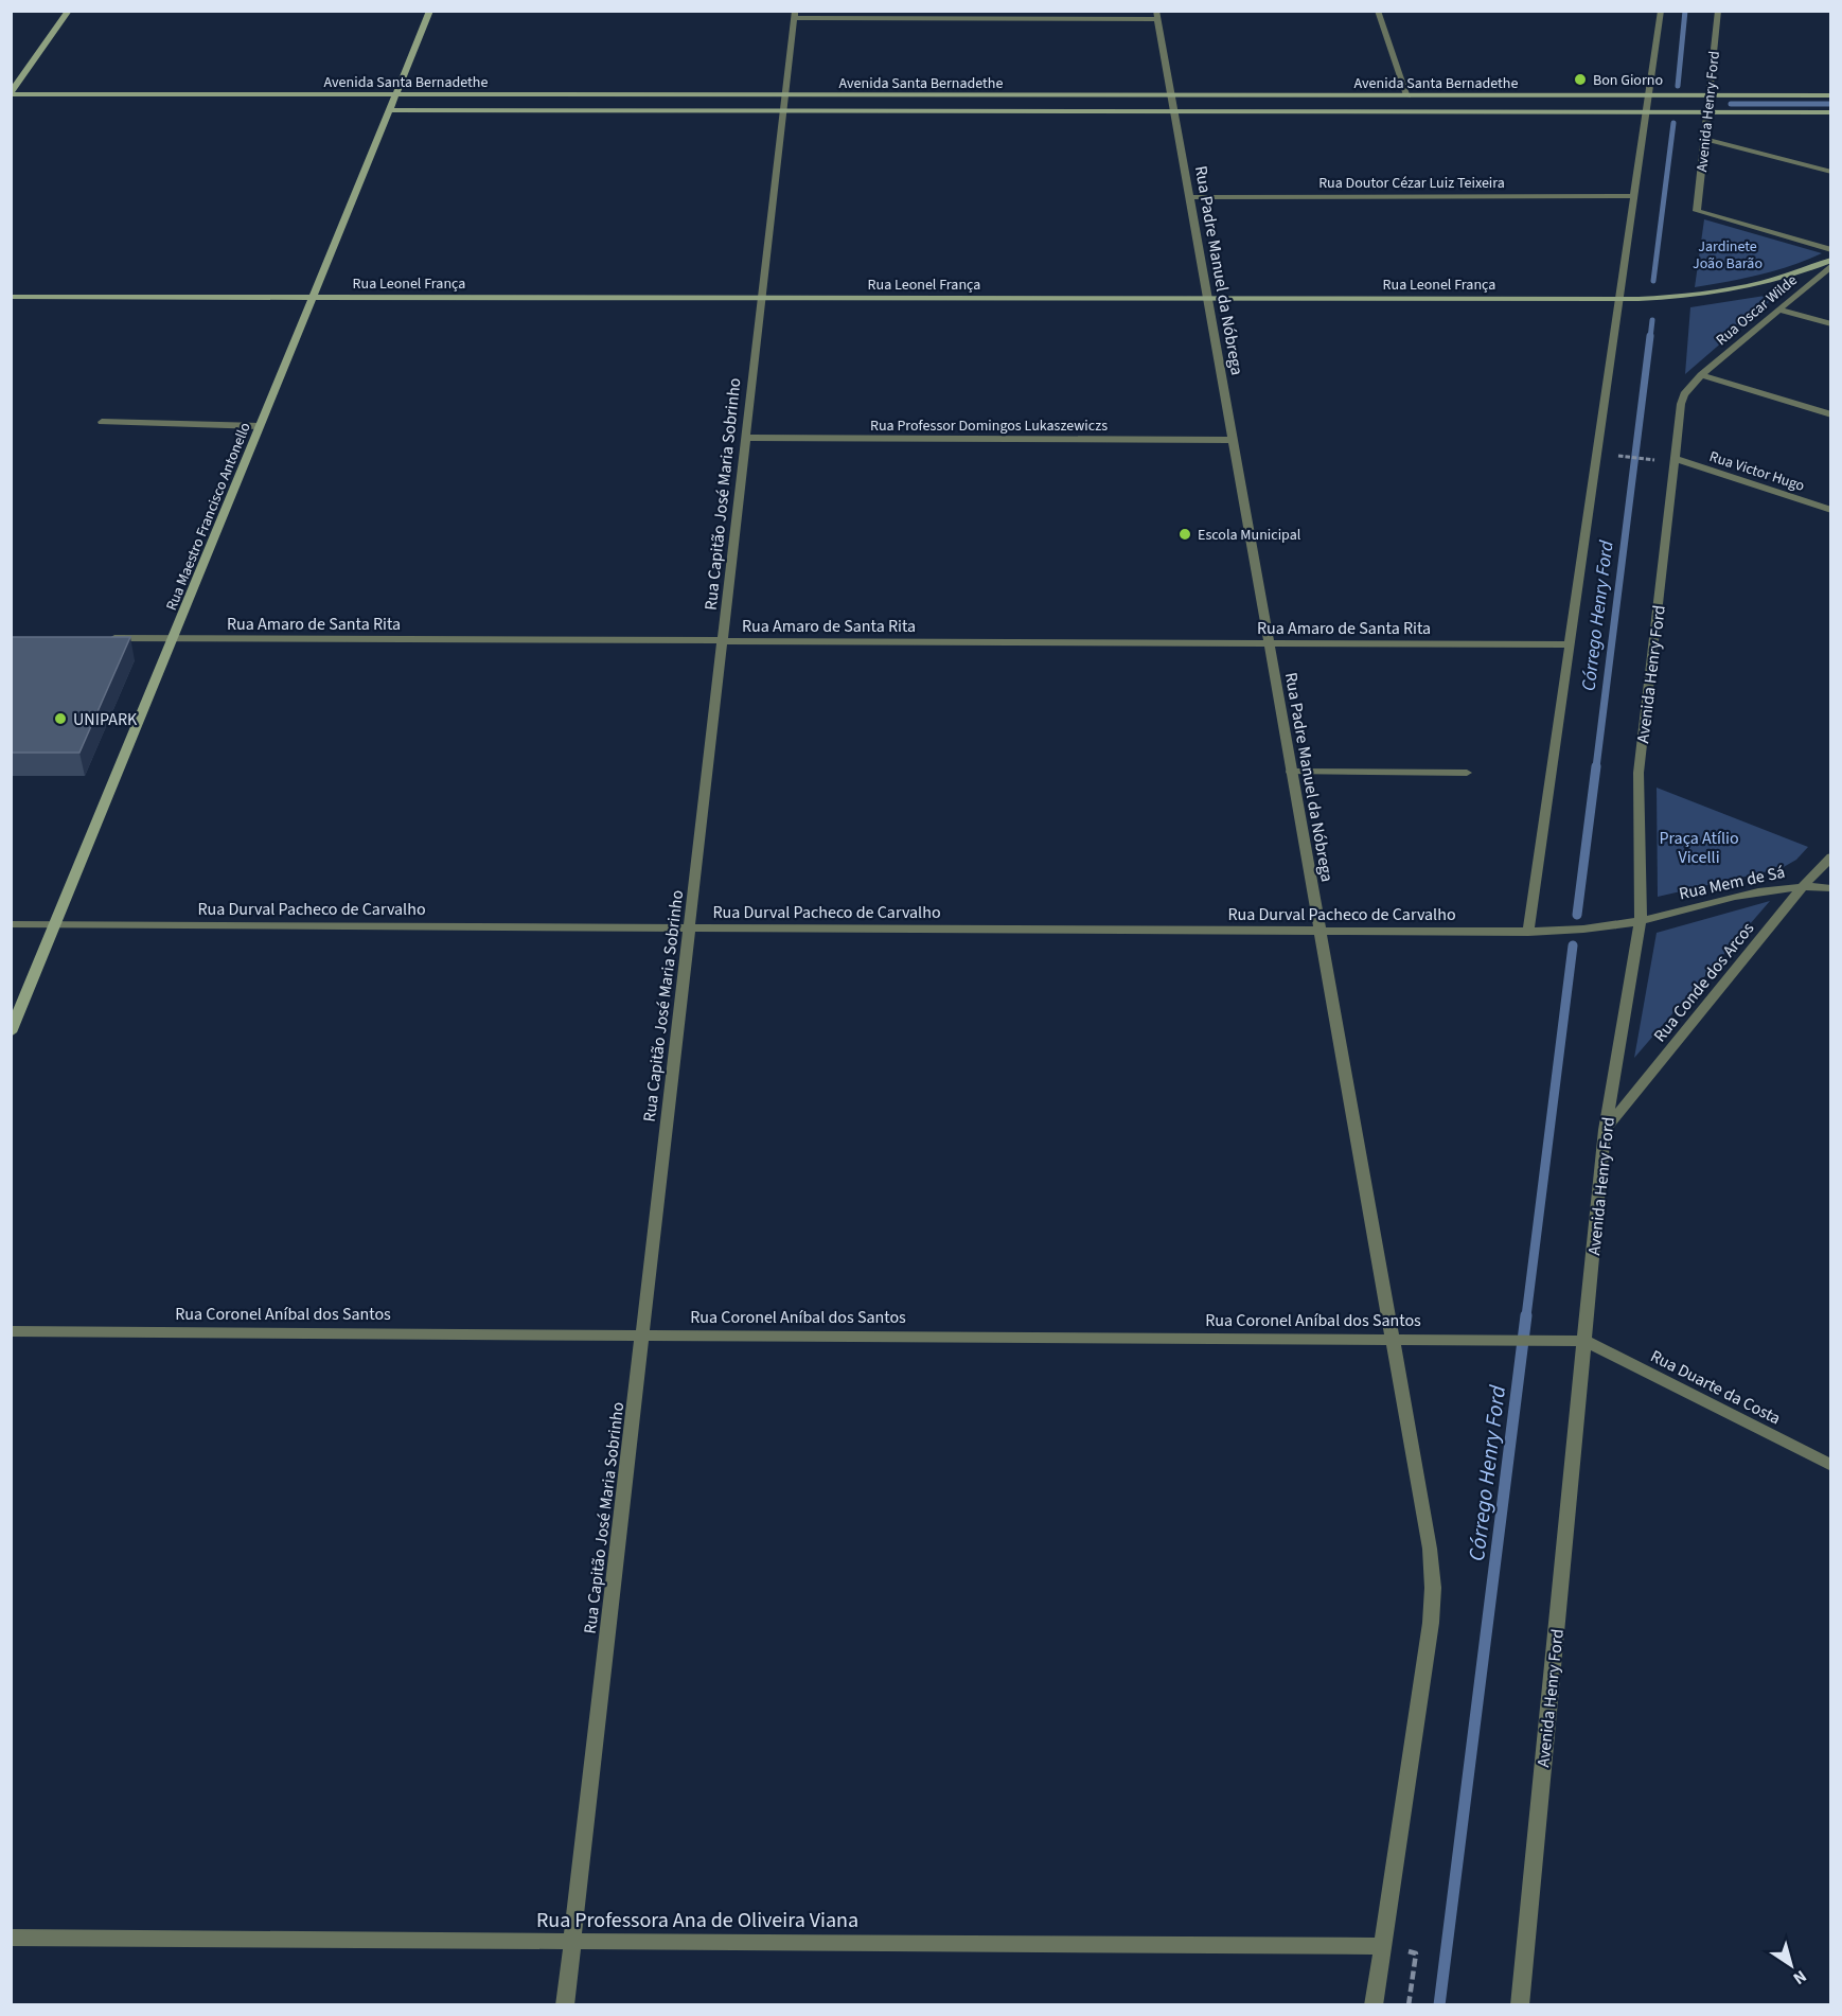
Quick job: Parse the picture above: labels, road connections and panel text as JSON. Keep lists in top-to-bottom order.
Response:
{
  "streets": {
    "main road": ["Avenida Santa Bernadethe", "Rua Leonel França", "Rua Maestro Francisco Antonello"],
    "street": [
      "Avenida Henry Ford",
      "Rua Doutor Cézar Luiz Teixeira",
      "Rua Padre Manuel da Nóbrega",
      "Rua Oscar Wilde",
      "Rua Professor Domingos Lukaszewiczs",
      "Rua Victor Hugo",
      "Rua Capitão José Maria Sobrinho",
      "Rua Amaro de Santa Rita",
      "Rua Mem de Sá",
      "Rua Durval Pacheco de Carvalho",
      "Rua Conde dos Arcos",
      "Rua Coronel Aníbal dos Santos",
      "Rua Duarte da Costa",
      "Rua Professora Ana de Oliveira Viana"
    ]
  },
  "crossings": [
    ["Avenida Santa Bernadethe", "Avenida Henry Ford"],
    ["Avenida Santa Bernadethe", "Rua Padre Manuel da Nóbrega"],
    ["Avenida Santa Bernadethe", "Rua Capitão José Maria Sobrinho"],
    ["Avenida Santa Bernadethe", "Rua Maestro Francisco Antonello"],
    ["Avenida Henry Ford", "Rua Oscar Wilde"],
    ["Avenida Henry Ford", "Rua Victor Hugo"],
    ["Avenida Henry Ford", "Rua Mem de Sá"],
    ["Avenida Henry Ford", "Rua Durval Pacheco de Carvalho"],
    ["Avenida Henry Ford", "Rua Conde dos Arcos"],
    ["Avenida Henry Ford", "Rua Coronel Aníbal dos Santos"],
    ["Avenida Henry Ford", "Rua Duarte da Costa"],
    ["Rua Doutor Cézar Luiz Teixeira", "Rua Padre Manuel da Nóbrega"],
    ["Rua Padre Manuel da Nóbrega", "Rua Leonel França"],
    ["Rua Padre Manuel da Nóbrega", "Rua Professor Domingos Lukaszewiczs"],
    ["Rua Padre Manuel da Nóbrega", "Rua Amaro de Santa Rita"],
    ["Rua Padre Manuel da Nóbrega", "Rua Durval Pacheco de Carvalho"],
    ["Rua Padre Manuel da Nóbrega", "Rua Coronel Aníbal dos Santos"],
    ["Rua Padre Manuel da Nóbrega", "Rua Professora Ana de Oliveira Viana"],
    ["Rua Leonel França", "Rua Capitão José Maria Sobrinho"],
    ["Rua Leonel França", "Rua Maestro Francisco Antonello"],
    ["Rua Professor Domingos Lukaszewiczs", "Rua Capitão José Maria Sobrinho"],
    ["Rua Capitão José Maria Sobrinho", "Rua Amaro de Santa Rita"],
    ["Rua Capitão José Maria Sobrinho", "Rua Durval Pacheco de Carvalho"],
    ["Rua Capitão José Maria Sobrinho", "Rua Coronel Aníbal dos Santos"],
    ["Rua Capitão José Maria Sobrinho", "Rua Professora Ana de Oliveira Viana"],
    ["Rua Maestro Francisco Antonello", "Rua Amaro de Santa Rita"],
    ["Rua Maestro Francisco Antonello", "Rua Durval Pacheco de Carvalho"],
    ["Rua Mem de Sá", "Rua Durval Pacheco de Carvalho"],
    ["Rua Mem de Sá", "Rua Conde dos Arcos"],
    ["Rua Coronel Aníbal dos Santos", "Rua Duarte da Costa"]
  ],
  "water": ["Córrego Henry Ford"],
  "parks": ["Jardinete João Barão", "Praça Atílio Vicelli"],
  "places": ["Bon Giorno", "Escola Municipal", "UNIPARK"],
  "north": "bottom right"
}
